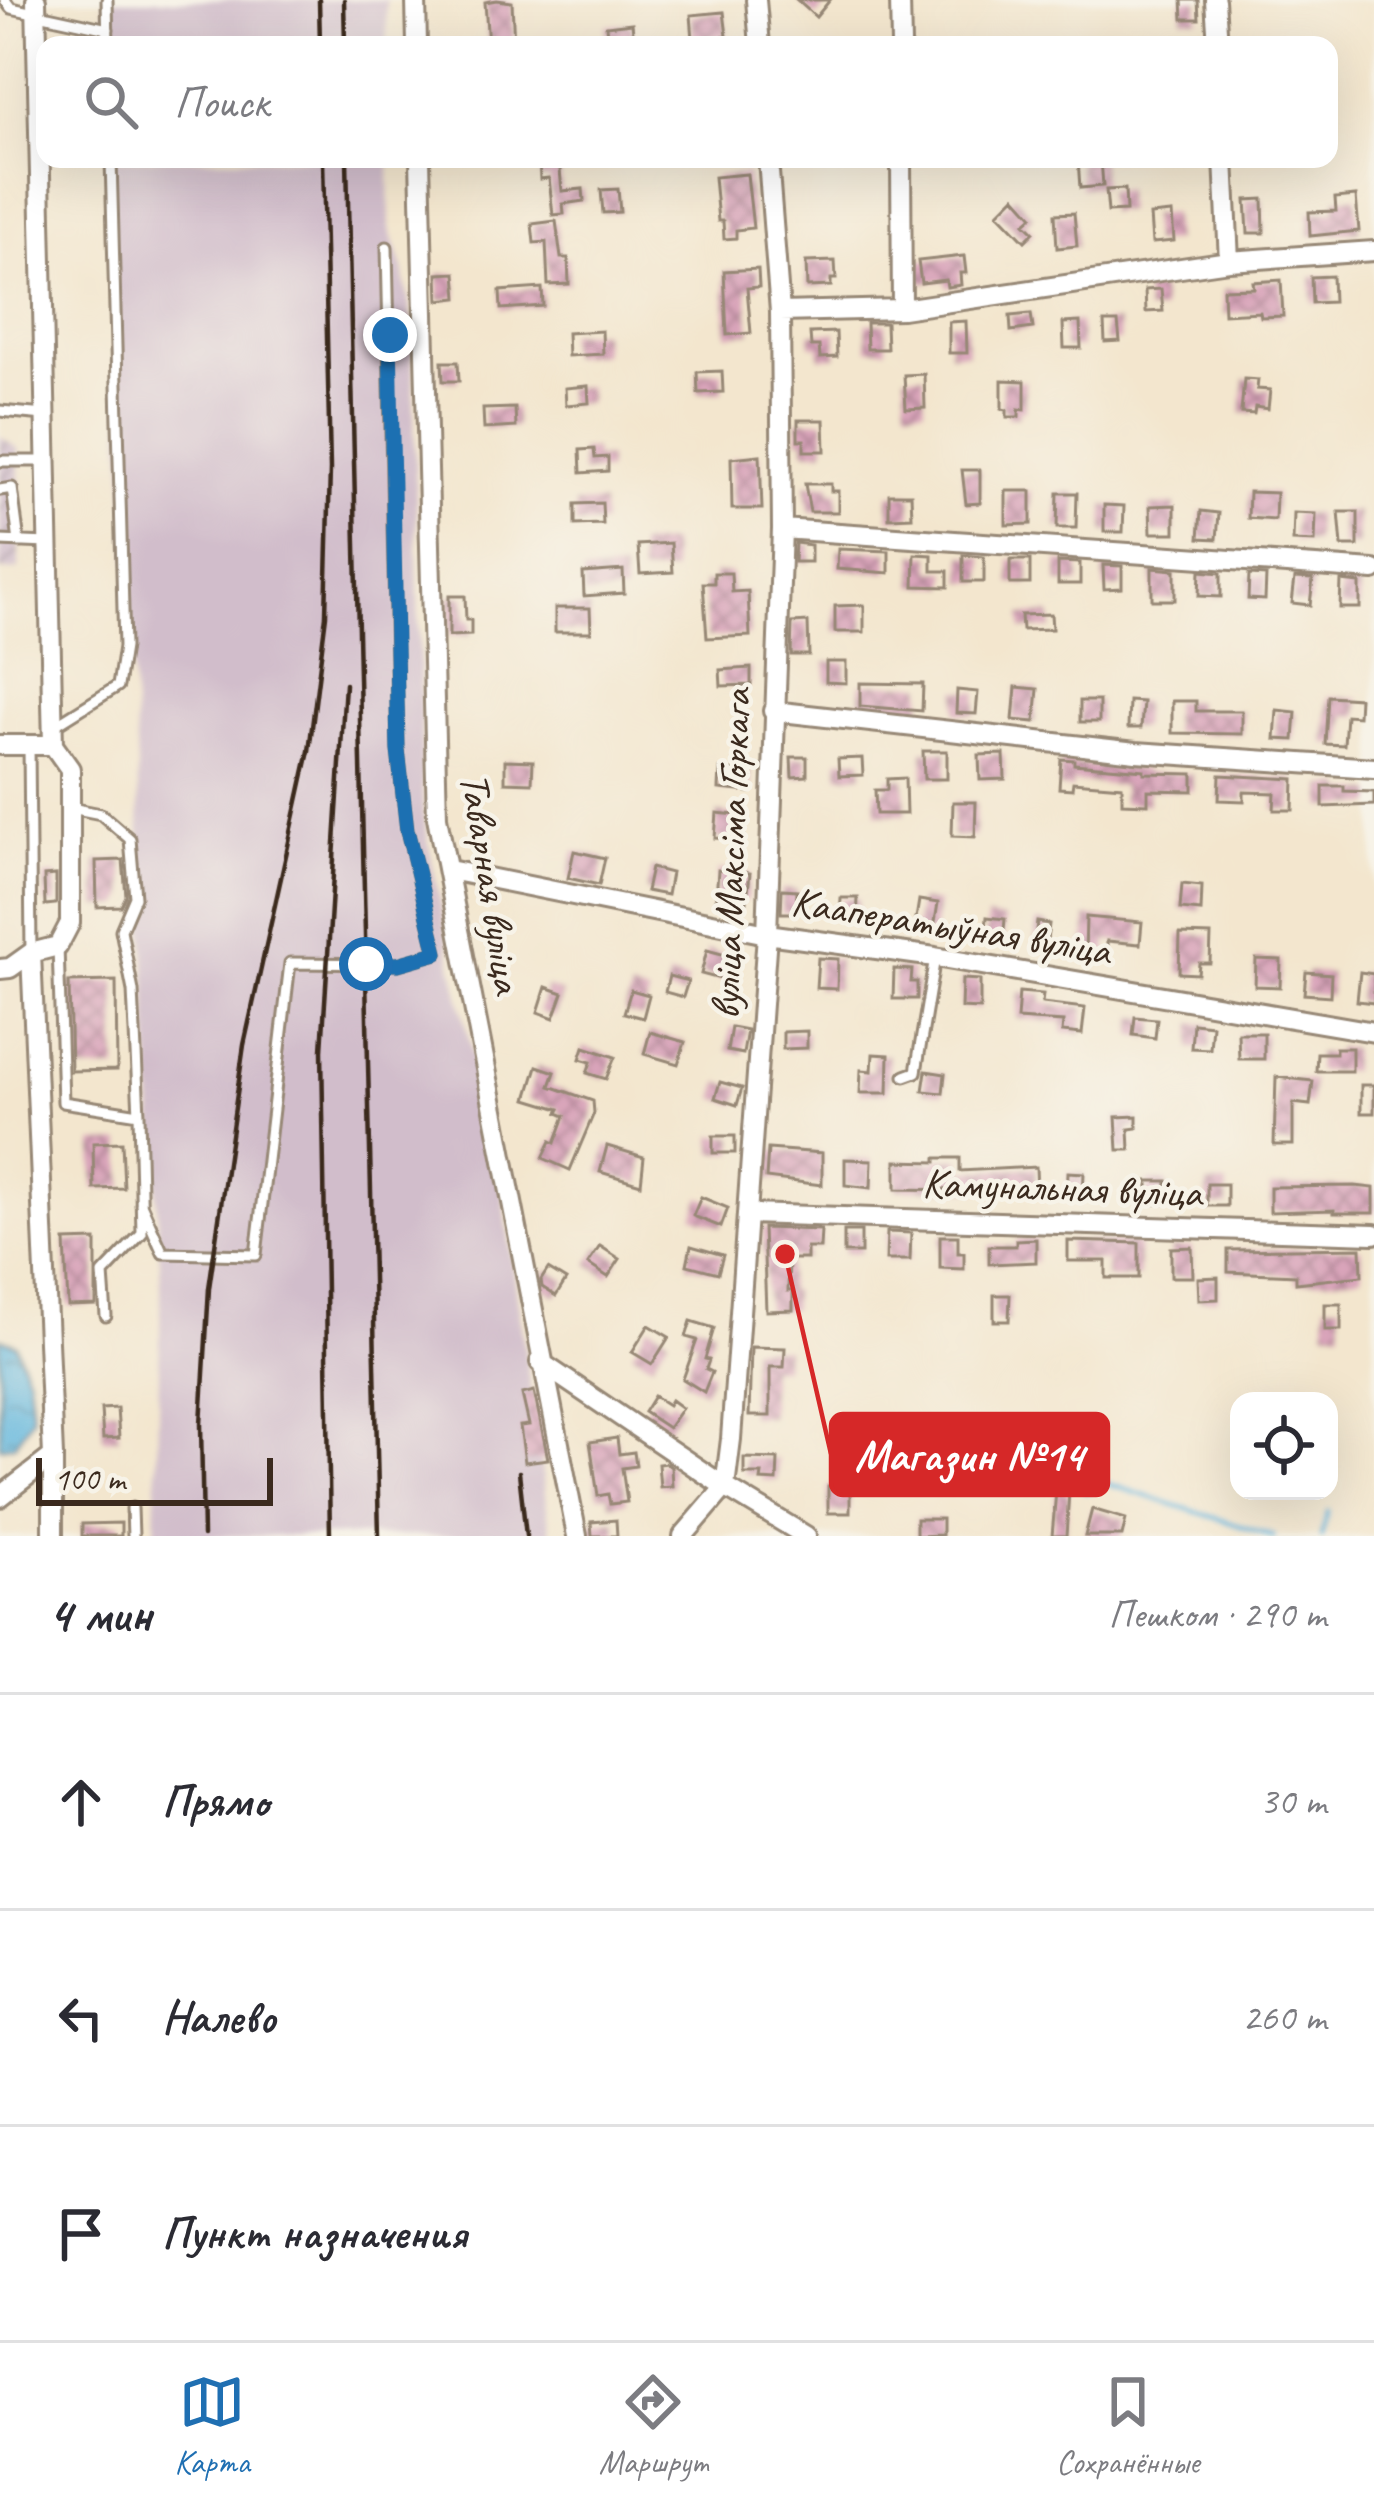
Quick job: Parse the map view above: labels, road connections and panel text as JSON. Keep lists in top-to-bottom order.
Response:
{
  "streets": {
    "street": [
      "вуліца Максіма Горкага",
      "Таварная вуліца",
      "Кааператыўная вуліца",
      "Камунальная вуліца"
    ]
  },
  "crossings": [
    ["вуліца Максіма Горкага", "Кааператыўная вуліца"],
    ["вуліца Максіма Горкага", "Камунальная вуліца"],
    ["Таварная вуліца", "Кааператыўная вуліца"]
  ],
  "places": ["Магазин №14"],
  "scale_bar": "100 m",
  "page": {
    "search": "Поиск",
    "scale": "100 m",
    "heading": ["4 мин", "Пешком · 290 m"],
    "list": [
      ["Прямо", "30 m"],
      ["Налево", "260 m"],
      "Пункт назначения"
    ],
    "nav": ["Карта", "Маршрут", "Сохранённые"]
  }
}
